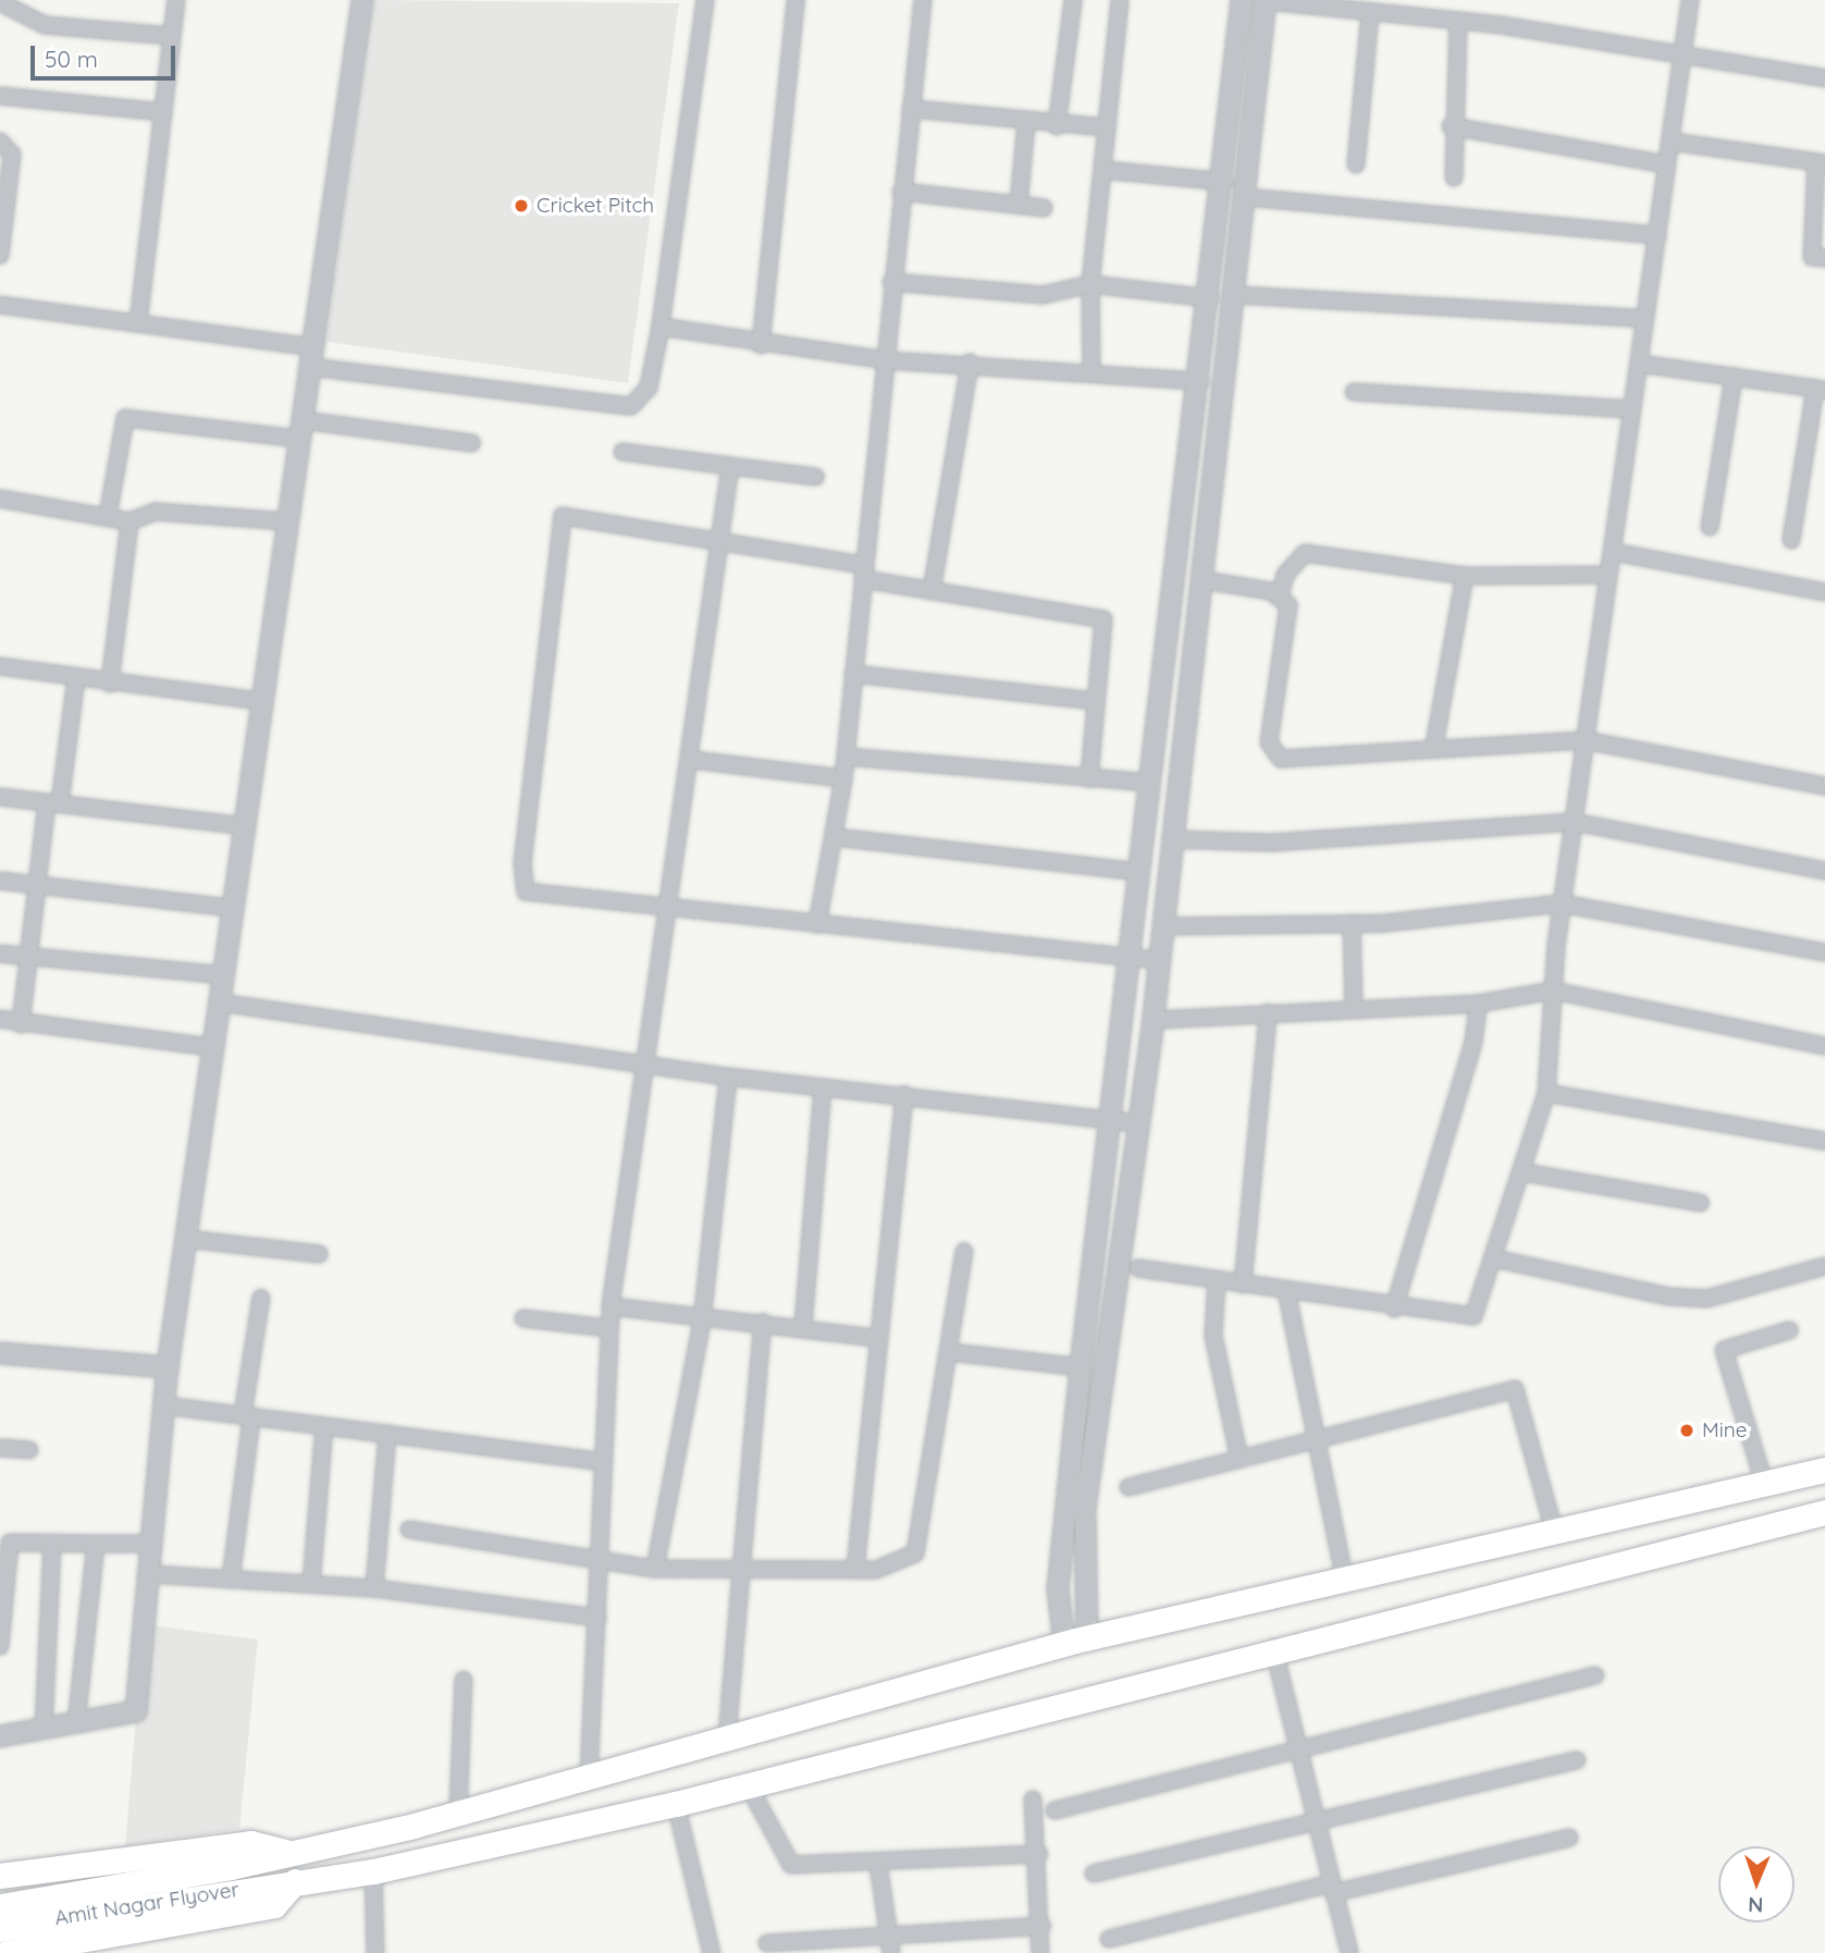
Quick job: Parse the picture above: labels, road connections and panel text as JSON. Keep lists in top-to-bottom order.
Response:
{
  "streets": {
    "main road": ["Amit Nagar Flyover"]
  },
  "places": ["Cricket Pitch", "Mine"],
  "scale_bar": "50 m",
  "north": "bottom"
}
